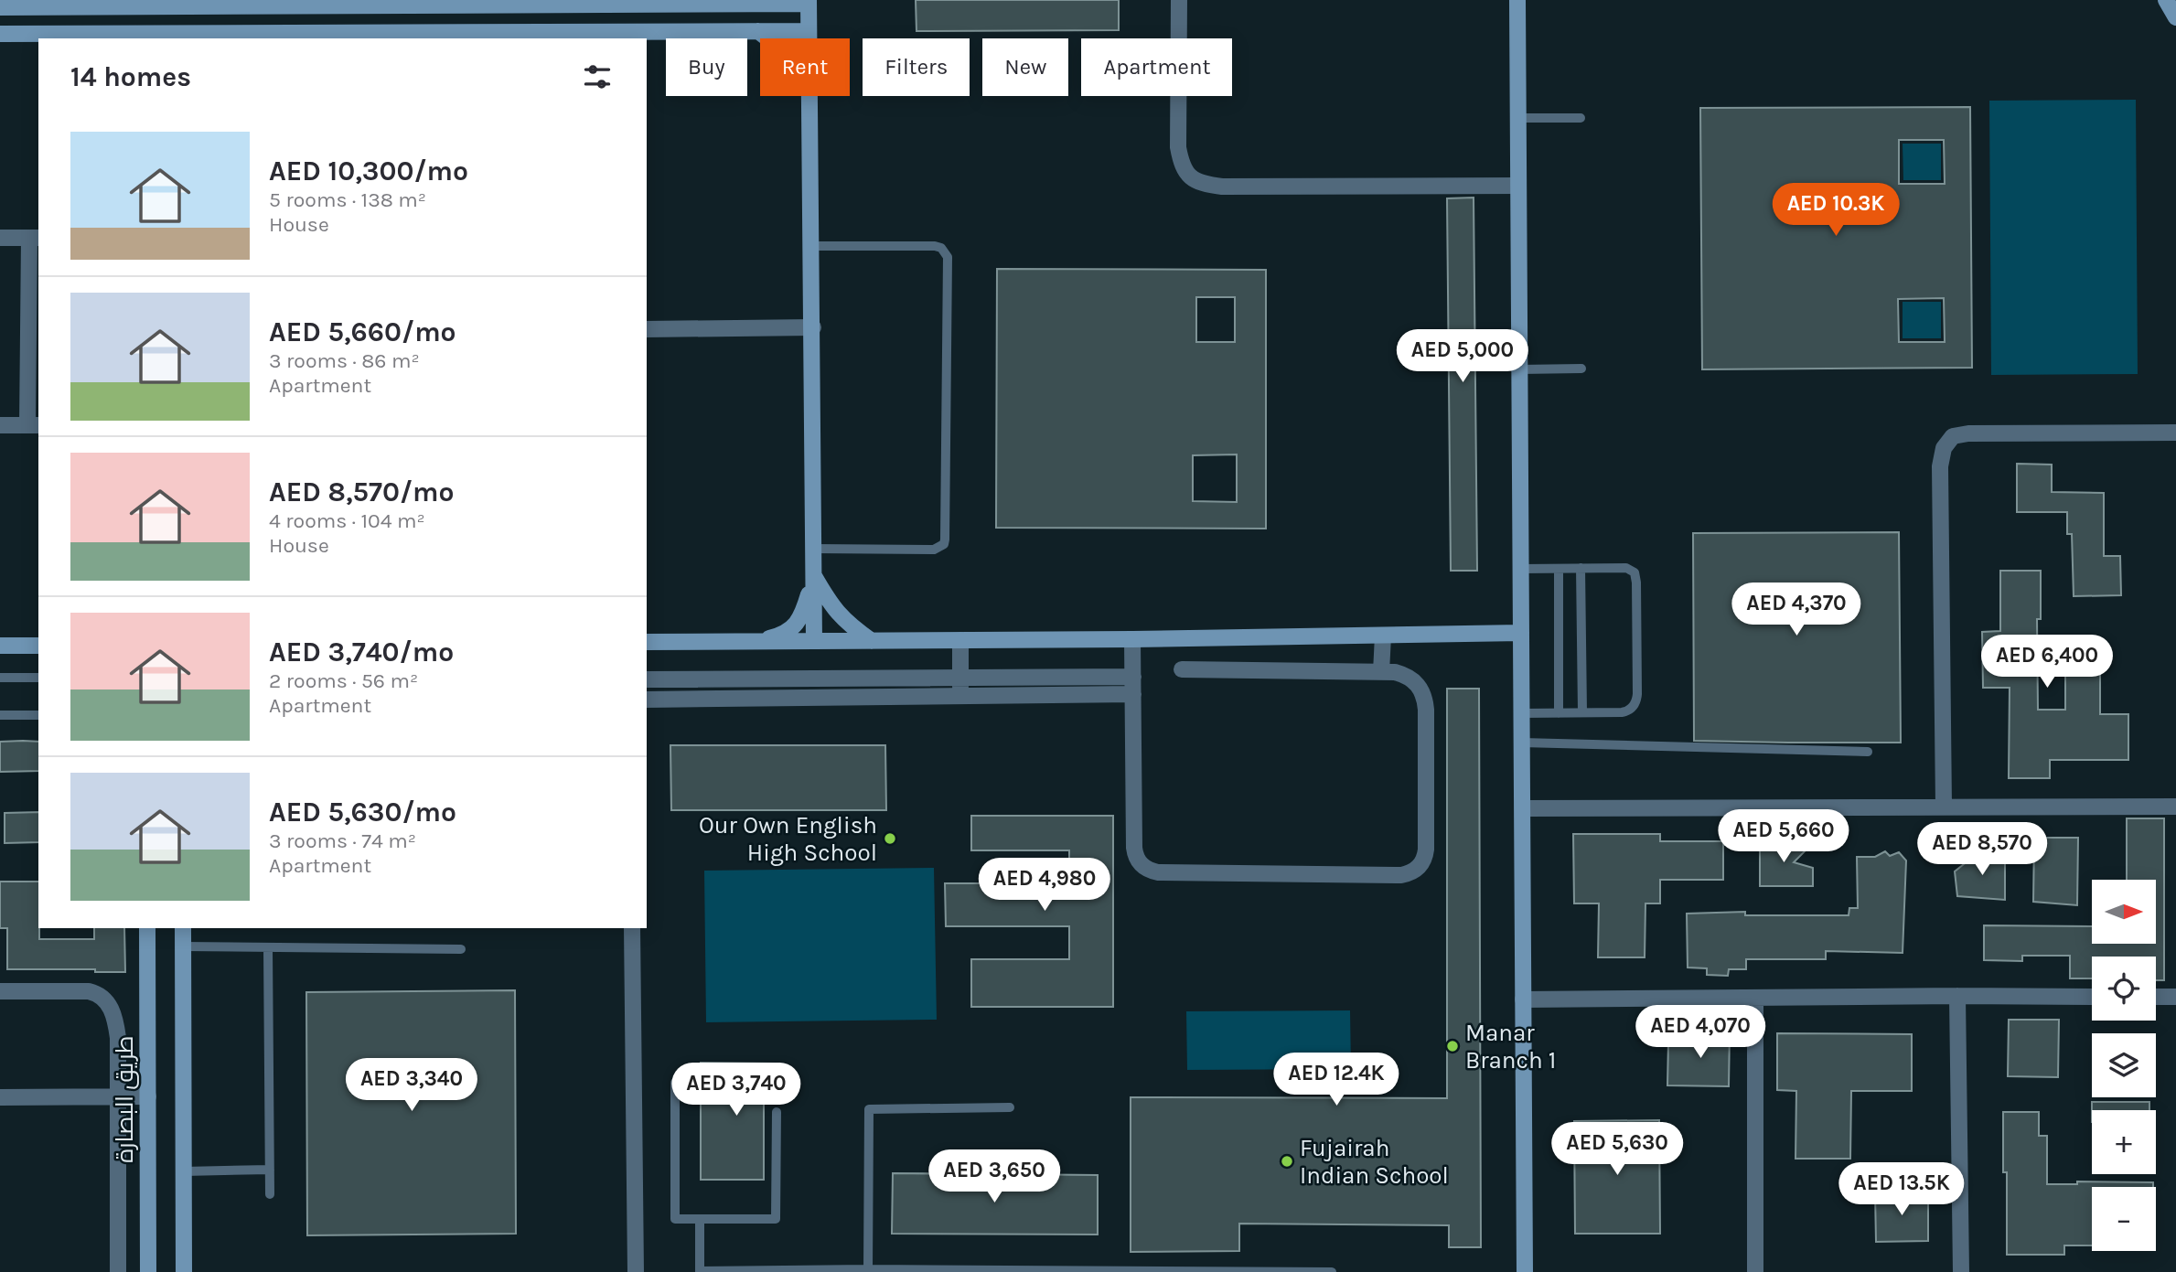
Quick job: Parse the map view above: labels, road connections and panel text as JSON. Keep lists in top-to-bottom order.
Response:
{
  "streets": {
    "street": ["طريق البصارة"]
  },
  "places": ["Our Own English High School", "Manar Branch 1", "Fujairah Indian School"],
  "north": "right",
  "page": {
    "chip": [
      "Buy",
      "Rent",
      "Filters",
      "New",
      "Apartment"
    ],
    "heading": "14 homes",
    "list": [
      {
        "name": "AED 10,300/mo",
        "note": "5 rooms · 138 m² · House"
      },
      {
        "name": "AED 5,660/mo",
        "note": "3 rooms · 86 m² · Apartment"
      },
      {
        "name": "AED 8,570/mo",
        "note": "4 rooms · 104 m² · House"
      },
      {
        "name": "AED 3,740/mo",
        "note": "2 rooms · 56 m² · Apartment"
      },
      {
        "name": "AED 5,630/mo",
        "note": "3 rooms · 74 m² · Apartment"
      }
    ],
    "price": [
      "AED 10.3K",
      "AED 5,000",
      "AED 4,370",
      "AED 6,400",
      "AED 5,660",
      "AED 8,570",
      "AED 4,980",
      "AED 4,070",
      "AED 12.4K",
      "AED 3,340",
      "AED 3,740",
      "AED 5,630",
      "AED 3,650",
      "AED 13.5K"
    ],
    "map_buttons": ["+", "−"]
  }
}
